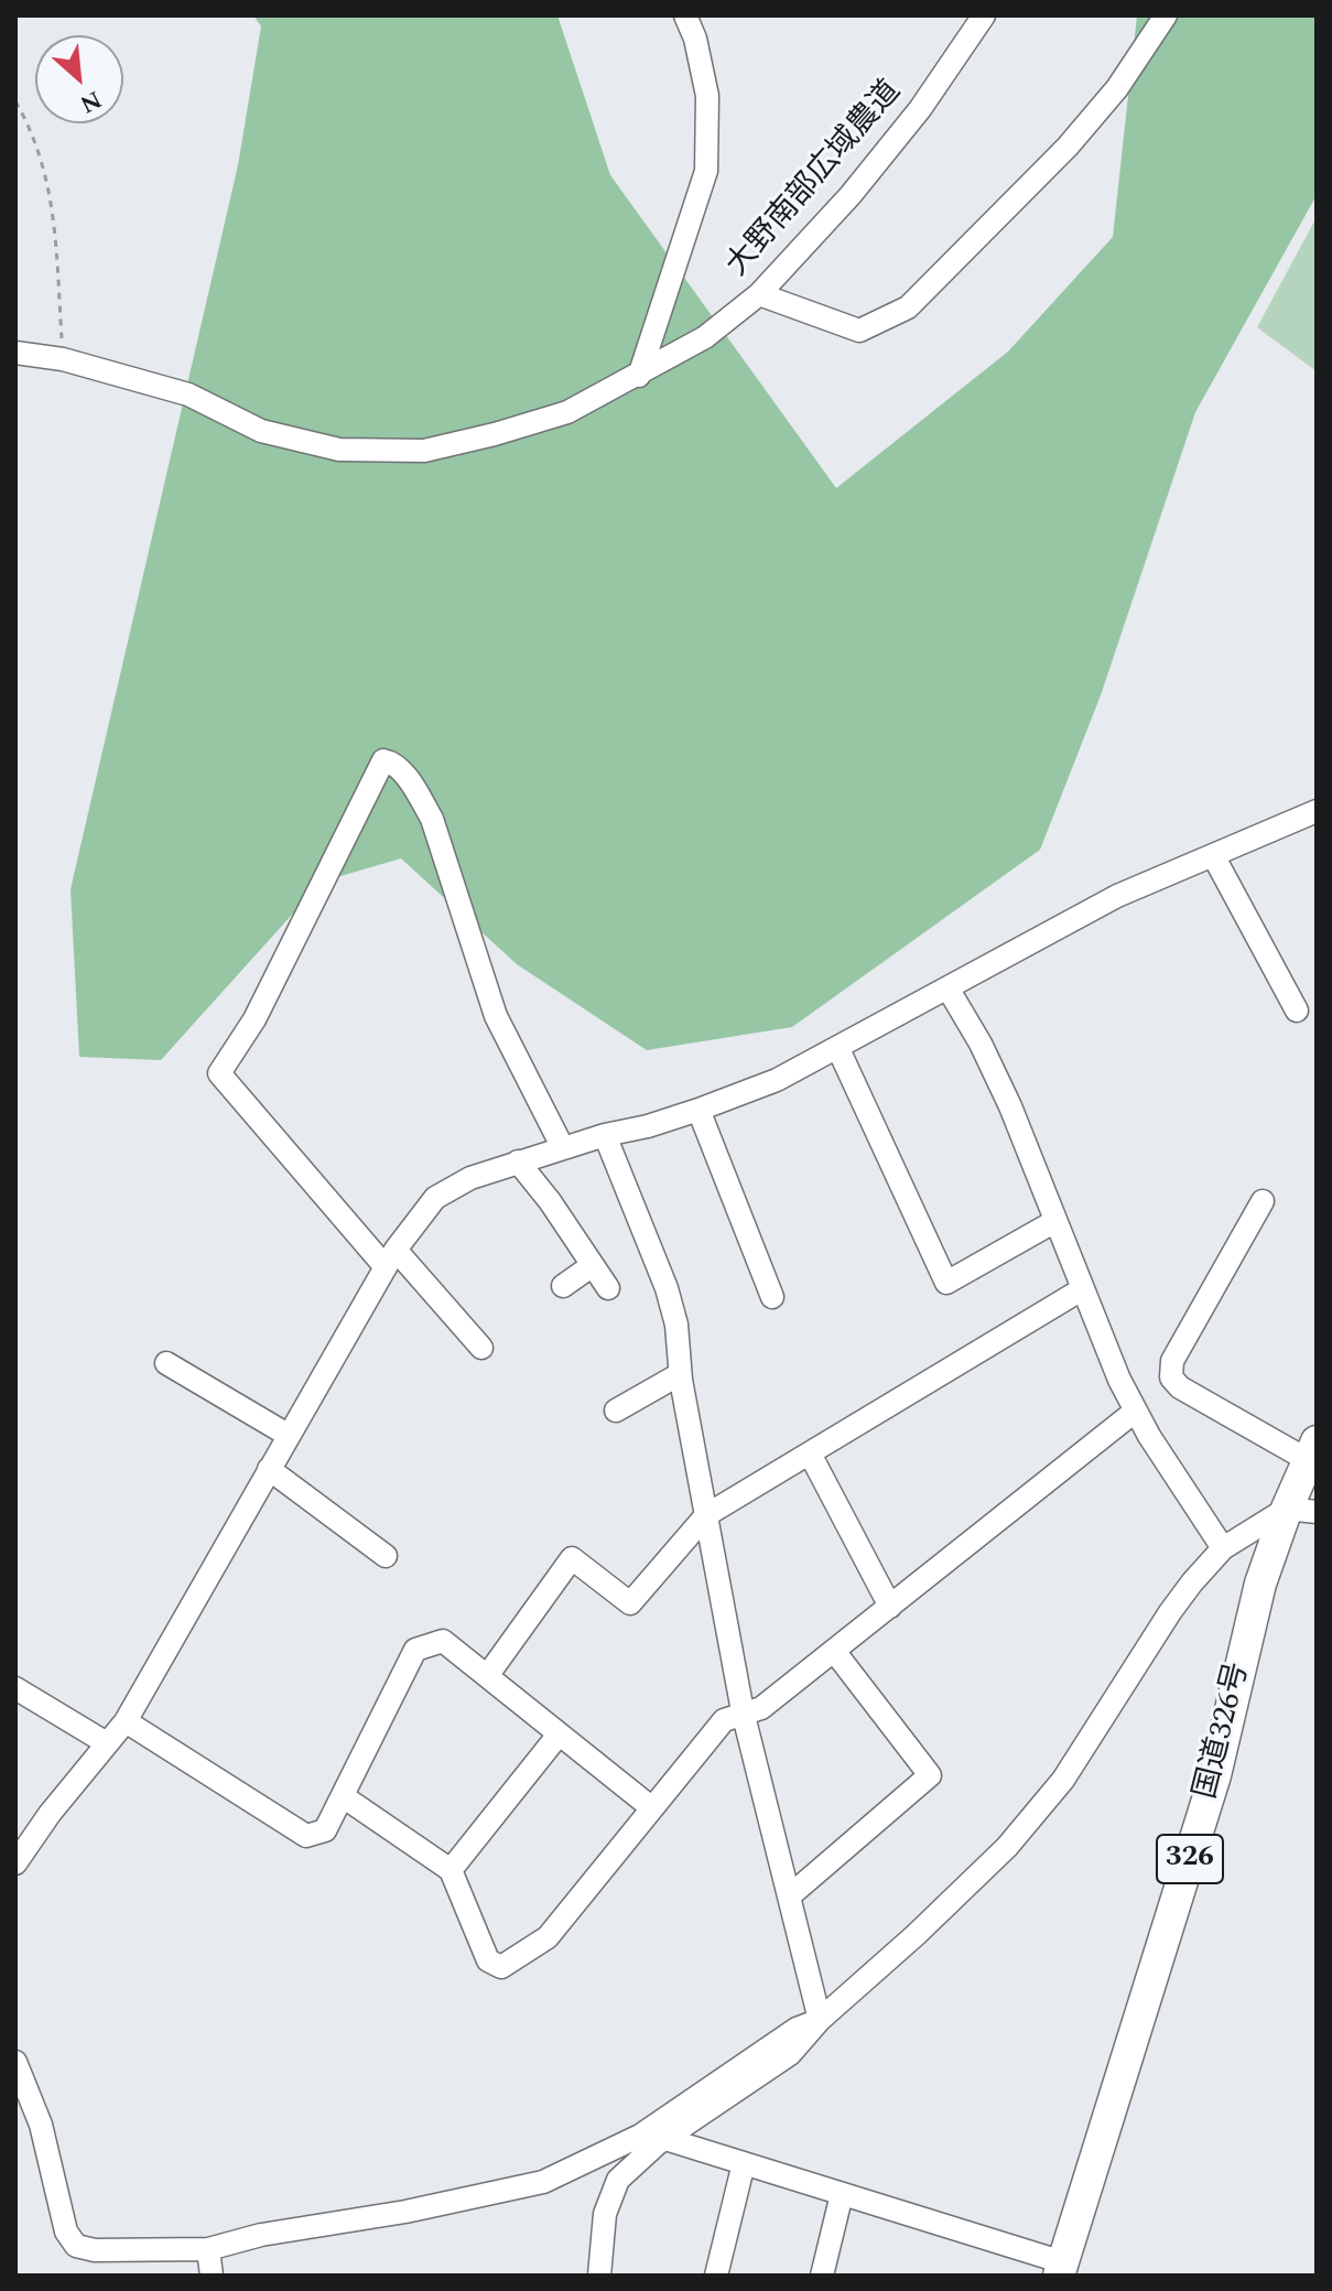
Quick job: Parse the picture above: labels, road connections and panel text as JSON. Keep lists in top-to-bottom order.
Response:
{
  "streets": {
    "highway": ["国道326号", "326"],
    "street": ["大野南部広域農道"]
  },
  "north": "bottom right"
}
